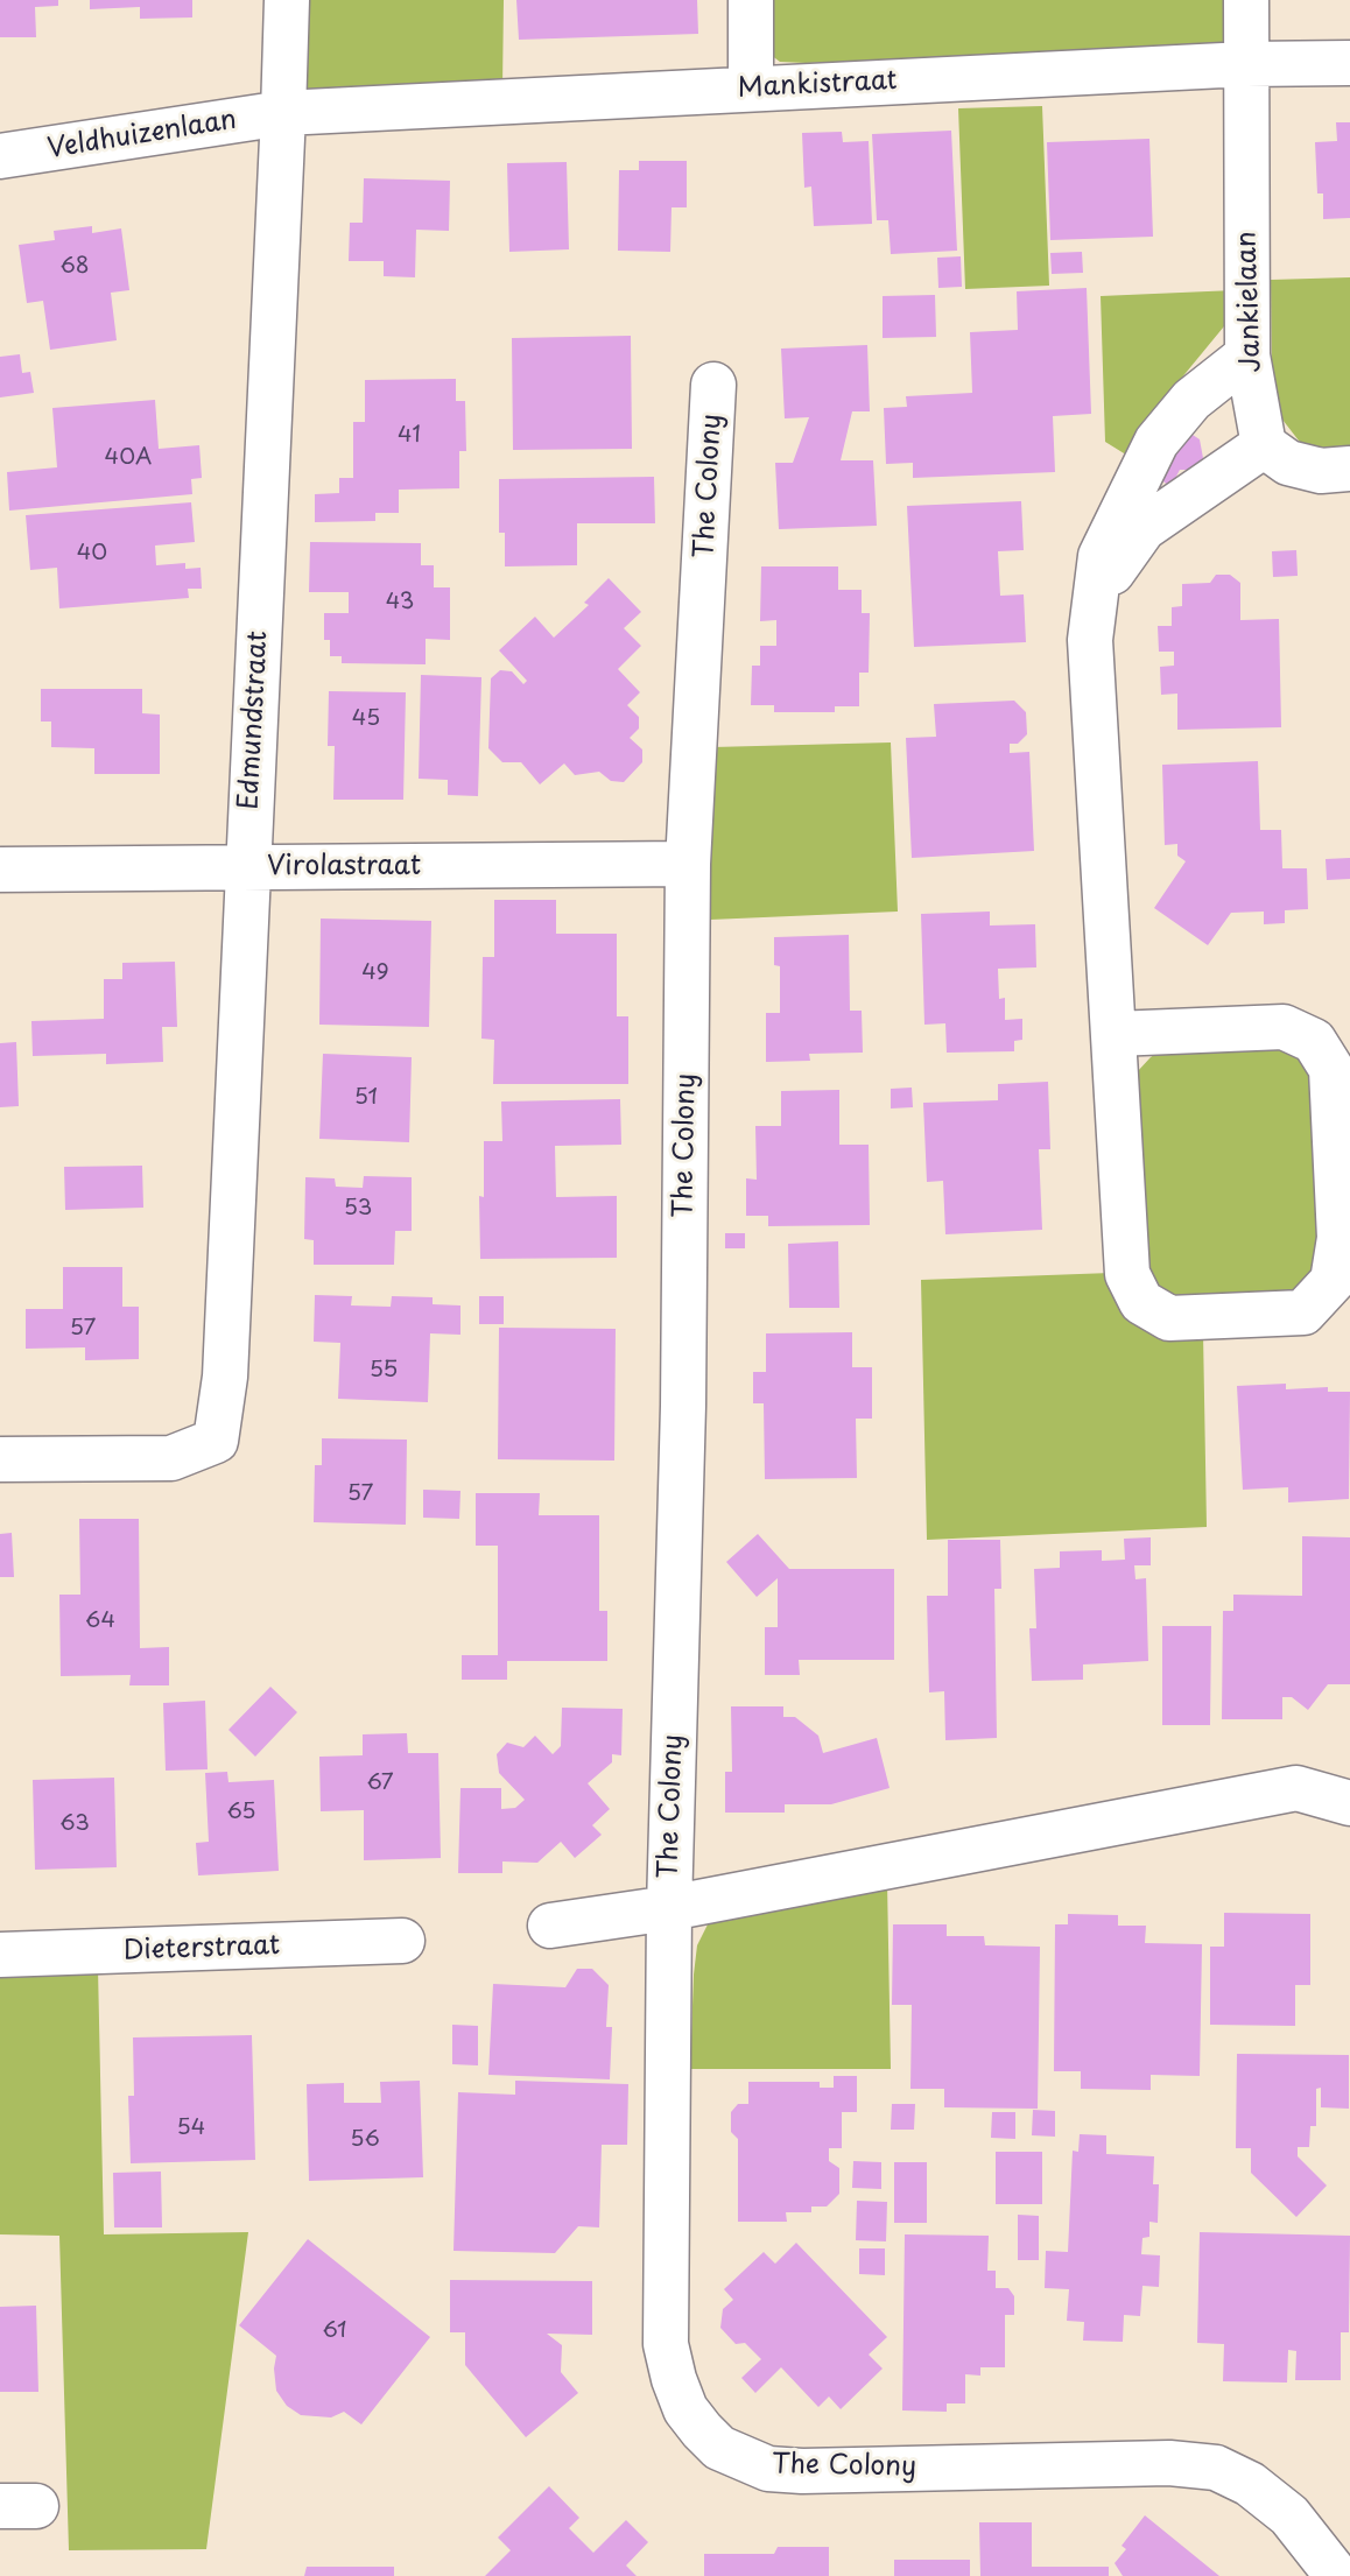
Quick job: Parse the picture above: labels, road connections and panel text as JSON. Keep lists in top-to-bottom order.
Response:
{
  "streets": {
    "street": [
      "Mankistraat",
      "Veldhuizenlaan",
      "Jankielaan",
      "The Colony",
      "Edmundstraat",
      "Virolastraat",
      "Dieterstraat"
    ]
  },
  "crossings": [
    ["Mankistraat", "Veldhuizenlaan"],
    ["Mankistraat", "Jankielaan"],
    ["Mankistraat", "Edmundstraat"],
    ["Veldhuizenlaan", "Edmundstraat"],
    ["The Colony", "Virolastraat"],
    ["Edmundstraat", "Virolastraat"]
  ],
  "house_numbers": [
    "68",
    "41",
    "40A",
    "40",
    "43",
    "45",
    "49",
    "51",
    "53",
    "57",
    "55",
    "57",
    "64",
    "67",
    "65",
    "63",
    "54",
    "56",
    "61"
  ]
}
